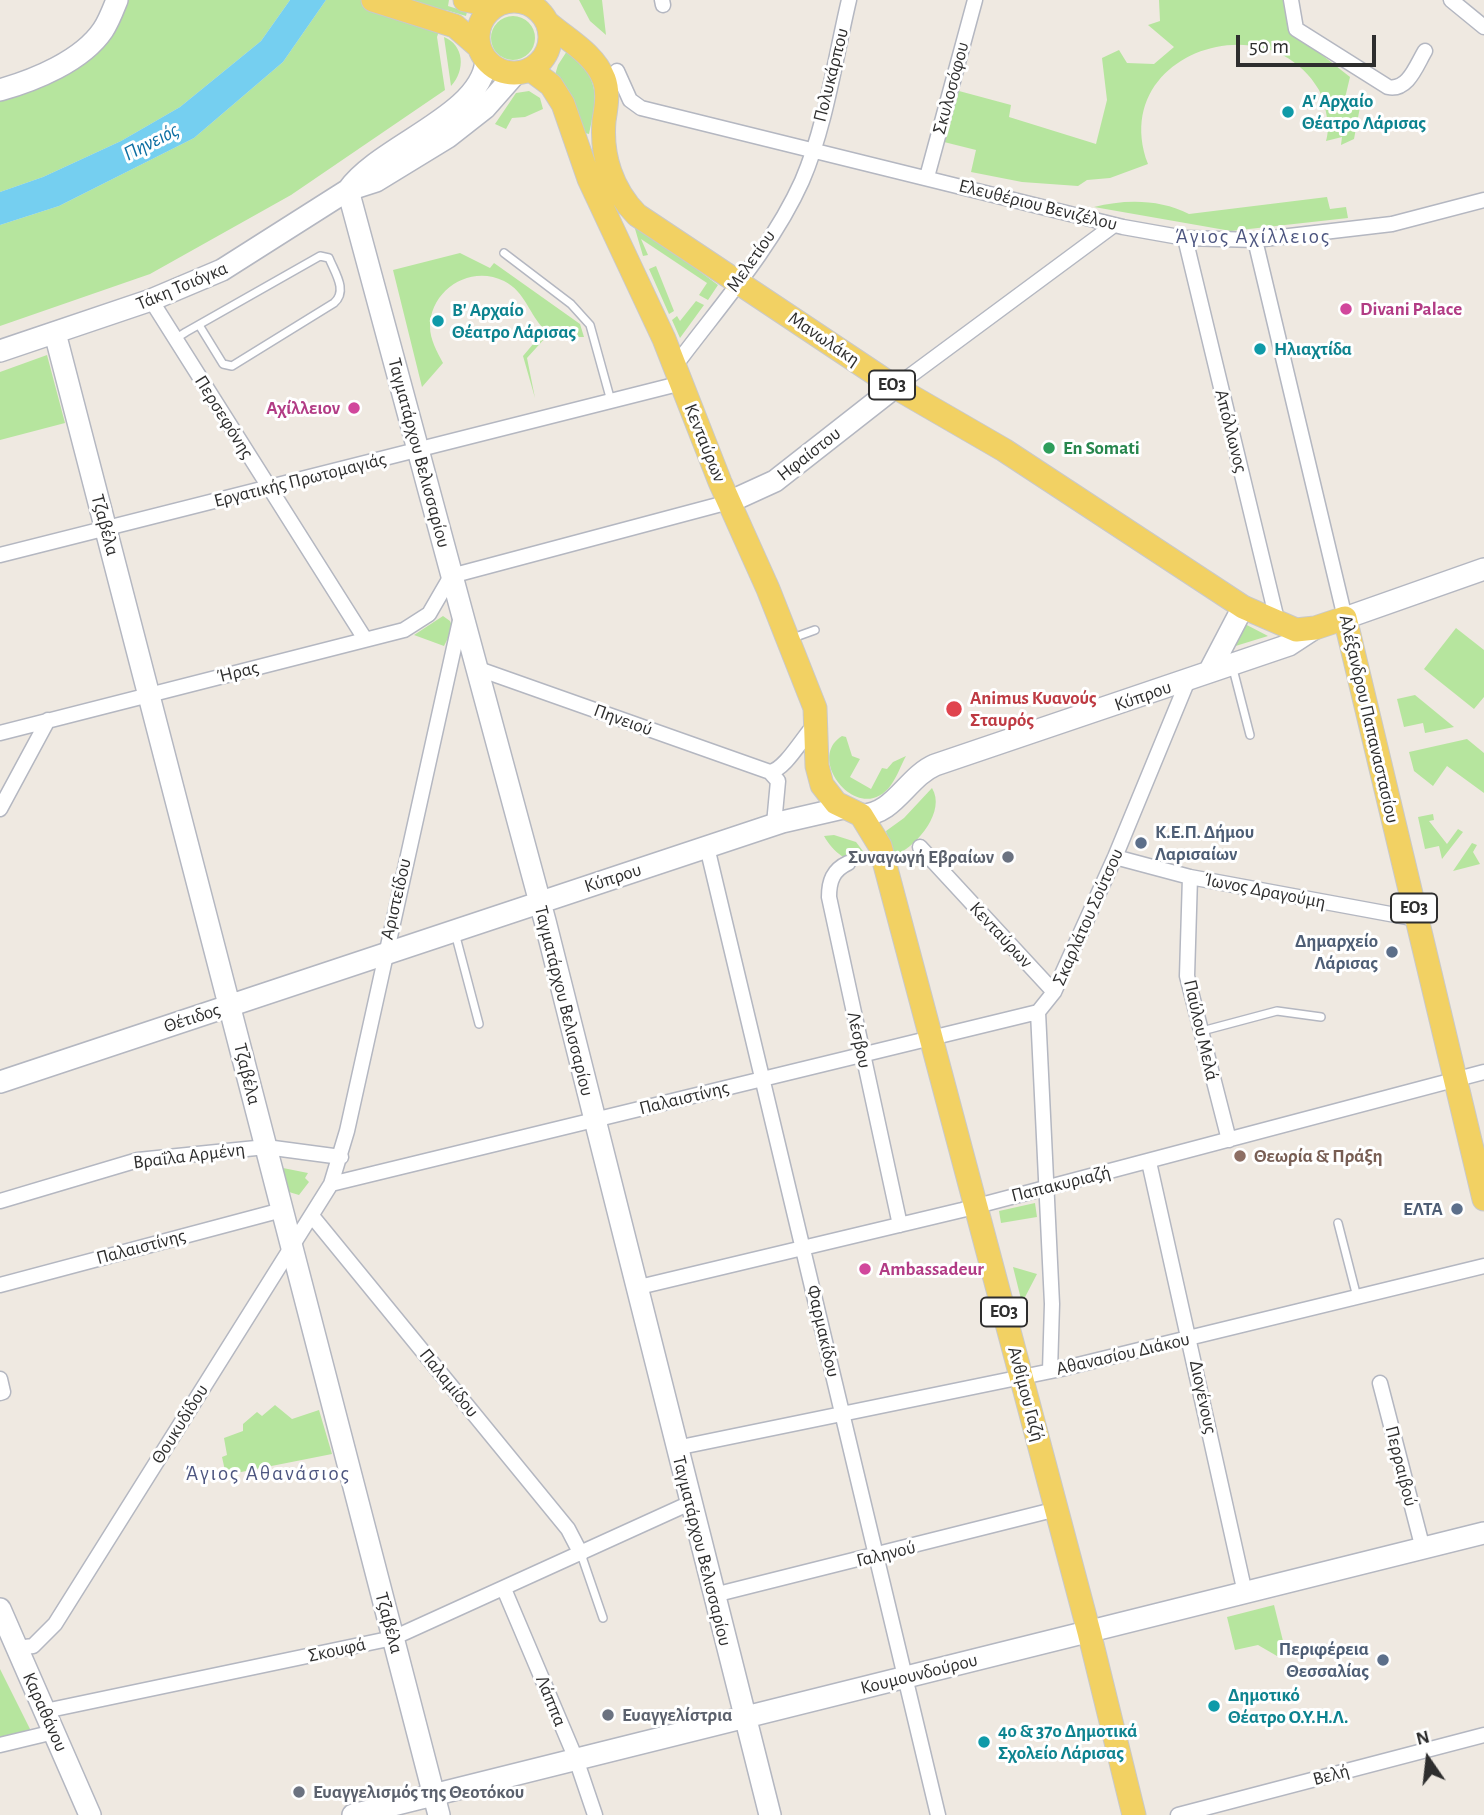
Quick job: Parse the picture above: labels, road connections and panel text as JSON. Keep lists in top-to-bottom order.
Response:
{
  "streets": {
    "main road": [
      "Μανωλάκη",
      "ΕΟ3",
      "Κενταύρων",
      "Κύπρου",
      "Αλέξανδρου Παπαναστασίου",
      "Ανθίμου Γαζή"
    ],
    "street": [
      "Πολυκάρπου",
      "Σκυλοσόφου",
      "Ελευθέριου Βενιζέλου",
      "Μελετίου",
      "Τάκη Τσιόγκα",
      "Περσεφόνης",
      "Απόλλωνος",
      "Ταγματάρχου Βελισσαρίου",
      "Ηφαίστου",
      "Εργατικής Πρωτομαγιάς",
      "Τζαβέλα",
      "Ήρας",
      "Πηνειού",
      "Ίωνος Δραγούμη",
      "Αριστείδου",
      "Σκαρλάτου Σούτσου",
      "Θέτιδος",
      "Παύλου Μελά",
      "Λέσβου",
      "Παλαιστίνης",
      "Βραΐλα Αρμένη",
      "Παπακυριαζή",
      "Φαρμακίδου",
      "Αθανασίου Διάκου",
      "Παλαμίδου",
      "Διογένους",
      "Θουκυδίδου",
      "Περραιβού",
      "Γαληνού",
      "Σκουφά",
      "Κουμουνδούρου",
      "Λάππα",
      "Καραθάνου",
      "Βελή"
    ]
  },
  "crossings": [
    ["Πολυκάρπου", "Ελευθέριου Βενιζέλου"],
    ["Πολυκάρπου", "Μελετίου"],
    ["Σκυλοσόφου", "Ελευθέριου Βενιζέλου"],
    ["Ελευθέριου Βενιζέλου", "Μελετίου"],
    ["Ελευθέριου Βενιζέλου", "Απόλλωνος"],
    ["Ελευθέριου Βενιζέλου", "Ηφαίστου"],
    ["Ελευθέριου Βενιζέλου", "Αλέξανδρου Παπαναστασίου"],
    ["Μελετίου", "Μανωλάκη"],
    ["Μελετίου", "Κενταύρων"],
    ["Μελετίου", "Εργατικής Πρωτομαγιάς"],
    ["Τάκη Τσιόγκα", "Μανωλάκη"],
    ["Τάκη Τσιόγκα", "ΕΟ3"],
    ["Τάκη Τσιόγκα", "Περσεφόνης"],
    ["Τάκη Τσιόγκα", "Κενταύρων"],
    ["Τάκη Τσιόγκα", "Ταγματάρχου Βελισσαρίου"],
    ["Τάκη Τσιόγκα", "Τζαβέλα"],
    ["Μανωλάκη", "ΕΟ3"],
    ["Μανωλάκη", "Απόλλωνος"],
    ["Μανωλάκη", "Κενταύρων"],
    ["Μανωλάκη", "Ηφαίστου"],
    ["Μανωλάκη", "Κύπρου"],
    ["ΕΟ3", "Κενταύρων"],
    ["Περσεφόνης", "Εργατικής Πρωτομαγιάς"],
    ["Περσεφόνης", "Ήρας"],
    ["Απόλλωνος", "Κύπρου"],
    ["Κενταύρων", "Ηφαίστου"],
    ["Κενταύρων", "Εργατικής Πρωτομαγιάς"],
    ["Κενταύρων", "Κύπρου"],
    ["Κενταύρων", "Σκαρλάτου Σούτσου"],
    ["Κενταύρων", "Ανθίμου Γαζή"],
    ["Ταγματάρχου Βελισσαρίου", "Ηφαίστου"],
    ["Ταγματάρχου Βελισσαρίου", "Εργατικής Πρωτομαγιάς"],
    ["Ταγματάρχου Βελισσαρίου", "Ήρας"],
    ["Ταγματάρχου Βελισσαρίου", "Κύπρου"],
    ["Ταγματάρχου Βελισσαρίου", "Πηνειού"],
    ["Ταγματάρχου Βελισσαρίου", "Αριστείδου"],
    ["Ταγματάρχου Βελισσαρίου", "Παλαιστίνης"],
    ["Ταγματάρχου Βελισσαρίου", "Παπακυριαζή"],
    ["Ταγματάρχου Βελισσαρίου", "Αθανασίου Διάκου"],
    ["Ταγματάρχου Βελισσαρίου", "Γαληνού"],
    ["Ταγματάρχου Βελισσαρίου", "Σκουφά"],
    ["Ταγματάρχου Βελισσαρίου", "Κουμουνδούρου"],
    ["Ηφαίστου", "Ήρας"],
    ["Εργατικής Πρωτομαγιάς", "Τζαβέλα"],
    ["Τζαβέλα", "Ήρας"],
    ["Τζαβέλα", "Θέτιδος"],
    ["Τζαβέλα", "Παλαιστίνης"],
    ["Τζαβέλα", "Βραΐλα Αρμένη"],
    ["Τζαβέλα", "Θουκυδίδου"],
    ["Τζαβέλα", "Σκουφά"],
    ["Τζαβέλα", "Κουμουνδούρου"],
    ["Κύπρου", "Αλέξανδρου Παπαναστασίου"],
    ["Κύπρου", "Αριστείδου"],
    ["Κύπρου", "Σκαρλάτου Σούτσου"],
    ["Κύπρου", "Θέτιδος"],
    ["Κύπρου", "Φαρμακίδου"],
    ["Κύπρου", "Ανθίμου Γαζή"],
    ["Αλέξανδρου Παπαναστασίου", "Ίωνος Δραγούμη"],
    ["Αλέξανδρου Παπαναστασίου", "Παπακυριαζή"],
    ["Ίωνος Δραγούμη", "Σκαρλάτου Σούτσου"],
    ["Ίωνος Δραγούμη", "Παύλου Μελά"],
    ["Αριστείδου", "Θέτιδος"],
    ["Αριστείδου", "Παλαιστίνης"],
    ["Αριστείδου", "Βραΐλα Αρμένη"],
    ["Αριστείδου", "Θουκυδίδου"],
    ["Σκαρλάτου Σούτσου", "Παλαιστίνης"],
    ["Παύλου Μελά", "Παπακυριαζή"],
    ["Λέσβου", "Παλαιστίνης"],
    ["Λέσβου", "Παπακυριαζή"],
    ["Παλαιστίνης", "Φαρμακίδου"],
    ["Παλαιστίνης", "Ανθίμου Γαζή"],
    ["Παλαιστίνης", "Θουκυδίδου"],
    ["Παπακυριαζή", "Φαρμακίδου"],
    ["Παπακυριαζή", "Ανθίμου Γαζή"],
    ["Παπακυριαζή", "Διογένους"],
    ["Φαρμακίδου", "Αθανασίου Διάκου"],
    ["Φαρμακίδου", "Γαληνού"],
    ["Φαρμακίδου", "Κουμουνδούρου"],
    ["Αθανασίου Διάκου", "Ανθίμου Γαζή"],
    ["Αθανασίου Διάκου", "Διογένους"],
    ["Παλαμίδου", "Θουκυδίδου"],
    ["Παλαμίδου", "Σκουφά"],
    ["Ανθίμου Γαζή", "Γαληνού"],
    ["Ανθίμου Γαζή", "Κουμουνδούρου"],
    ["Διογένους", "Κουμουνδούρου"],
    ["Θουκυδίδου", "Καραθάνου"],
    ["Περραιβού", "Κουμουνδούρου"],
    ["Σκουφά", "Λάππα"],
    ["Σκουφά", "Καραθάνου"],
    ["Κουμουνδούρου", "Λάππα"]
  ],
  "districts": ["Άγιος Αχίλλειος", "Άγιος Αθανάσιος"],
  "water": ["Πηνειός"],
  "places": [
    "Α' Αρχαίο Θέατρο Λάρισας",
    "Divani Palace",
    "Β' Αρχαίο Θέατρο Λάρισας",
    "Ηλιαχτίδα",
    "Αχίλλειον",
    "En Somati",
    "Animus Κυανούς Σταυρός",
    "Κ.Ε.Π. Δήμου Λαρισαίων",
    "Συναγωγή Εβραίων",
    "Δημαρχείο Λάρισας",
    "Θεωρία & Πράξη",
    "ΕΛΤΑ",
    "Ambassadeur",
    "Περιφέρεια Θεσσαλίας",
    "Δημοτικό Θέατρο Ο.Υ.Η.Λ.",
    "Ευαγγελίστρια",
    "4ο & 37ο Δημοτικά Σχολείο Λάρισας",
    "Ευαγγελισμός της Θεοτόκου"
  ],
  "scale_bar": "50 m",
  "north": "top"
}
